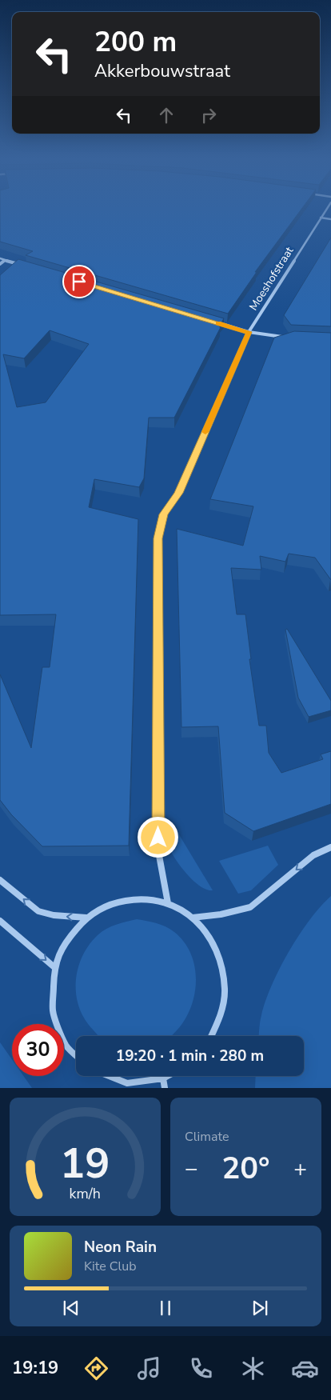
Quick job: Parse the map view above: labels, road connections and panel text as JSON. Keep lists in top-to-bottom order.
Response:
{
  "streets": {
    "street": ["Moeshofstraat"]
  },
  "page": {
    "turn": ["200 m", "Akkerbouwstraat"],
    "limit": "30",
    "trip": "19:20 · 1 min · 280 m",
    "tile": "Climate",
    "heat": ["−", "20°", "+"],
    "song": ["Neon Rain", "Kite Club"],
    "tabs": "19:19",
    "gauge": ["19", "km/h"]
  }
}
